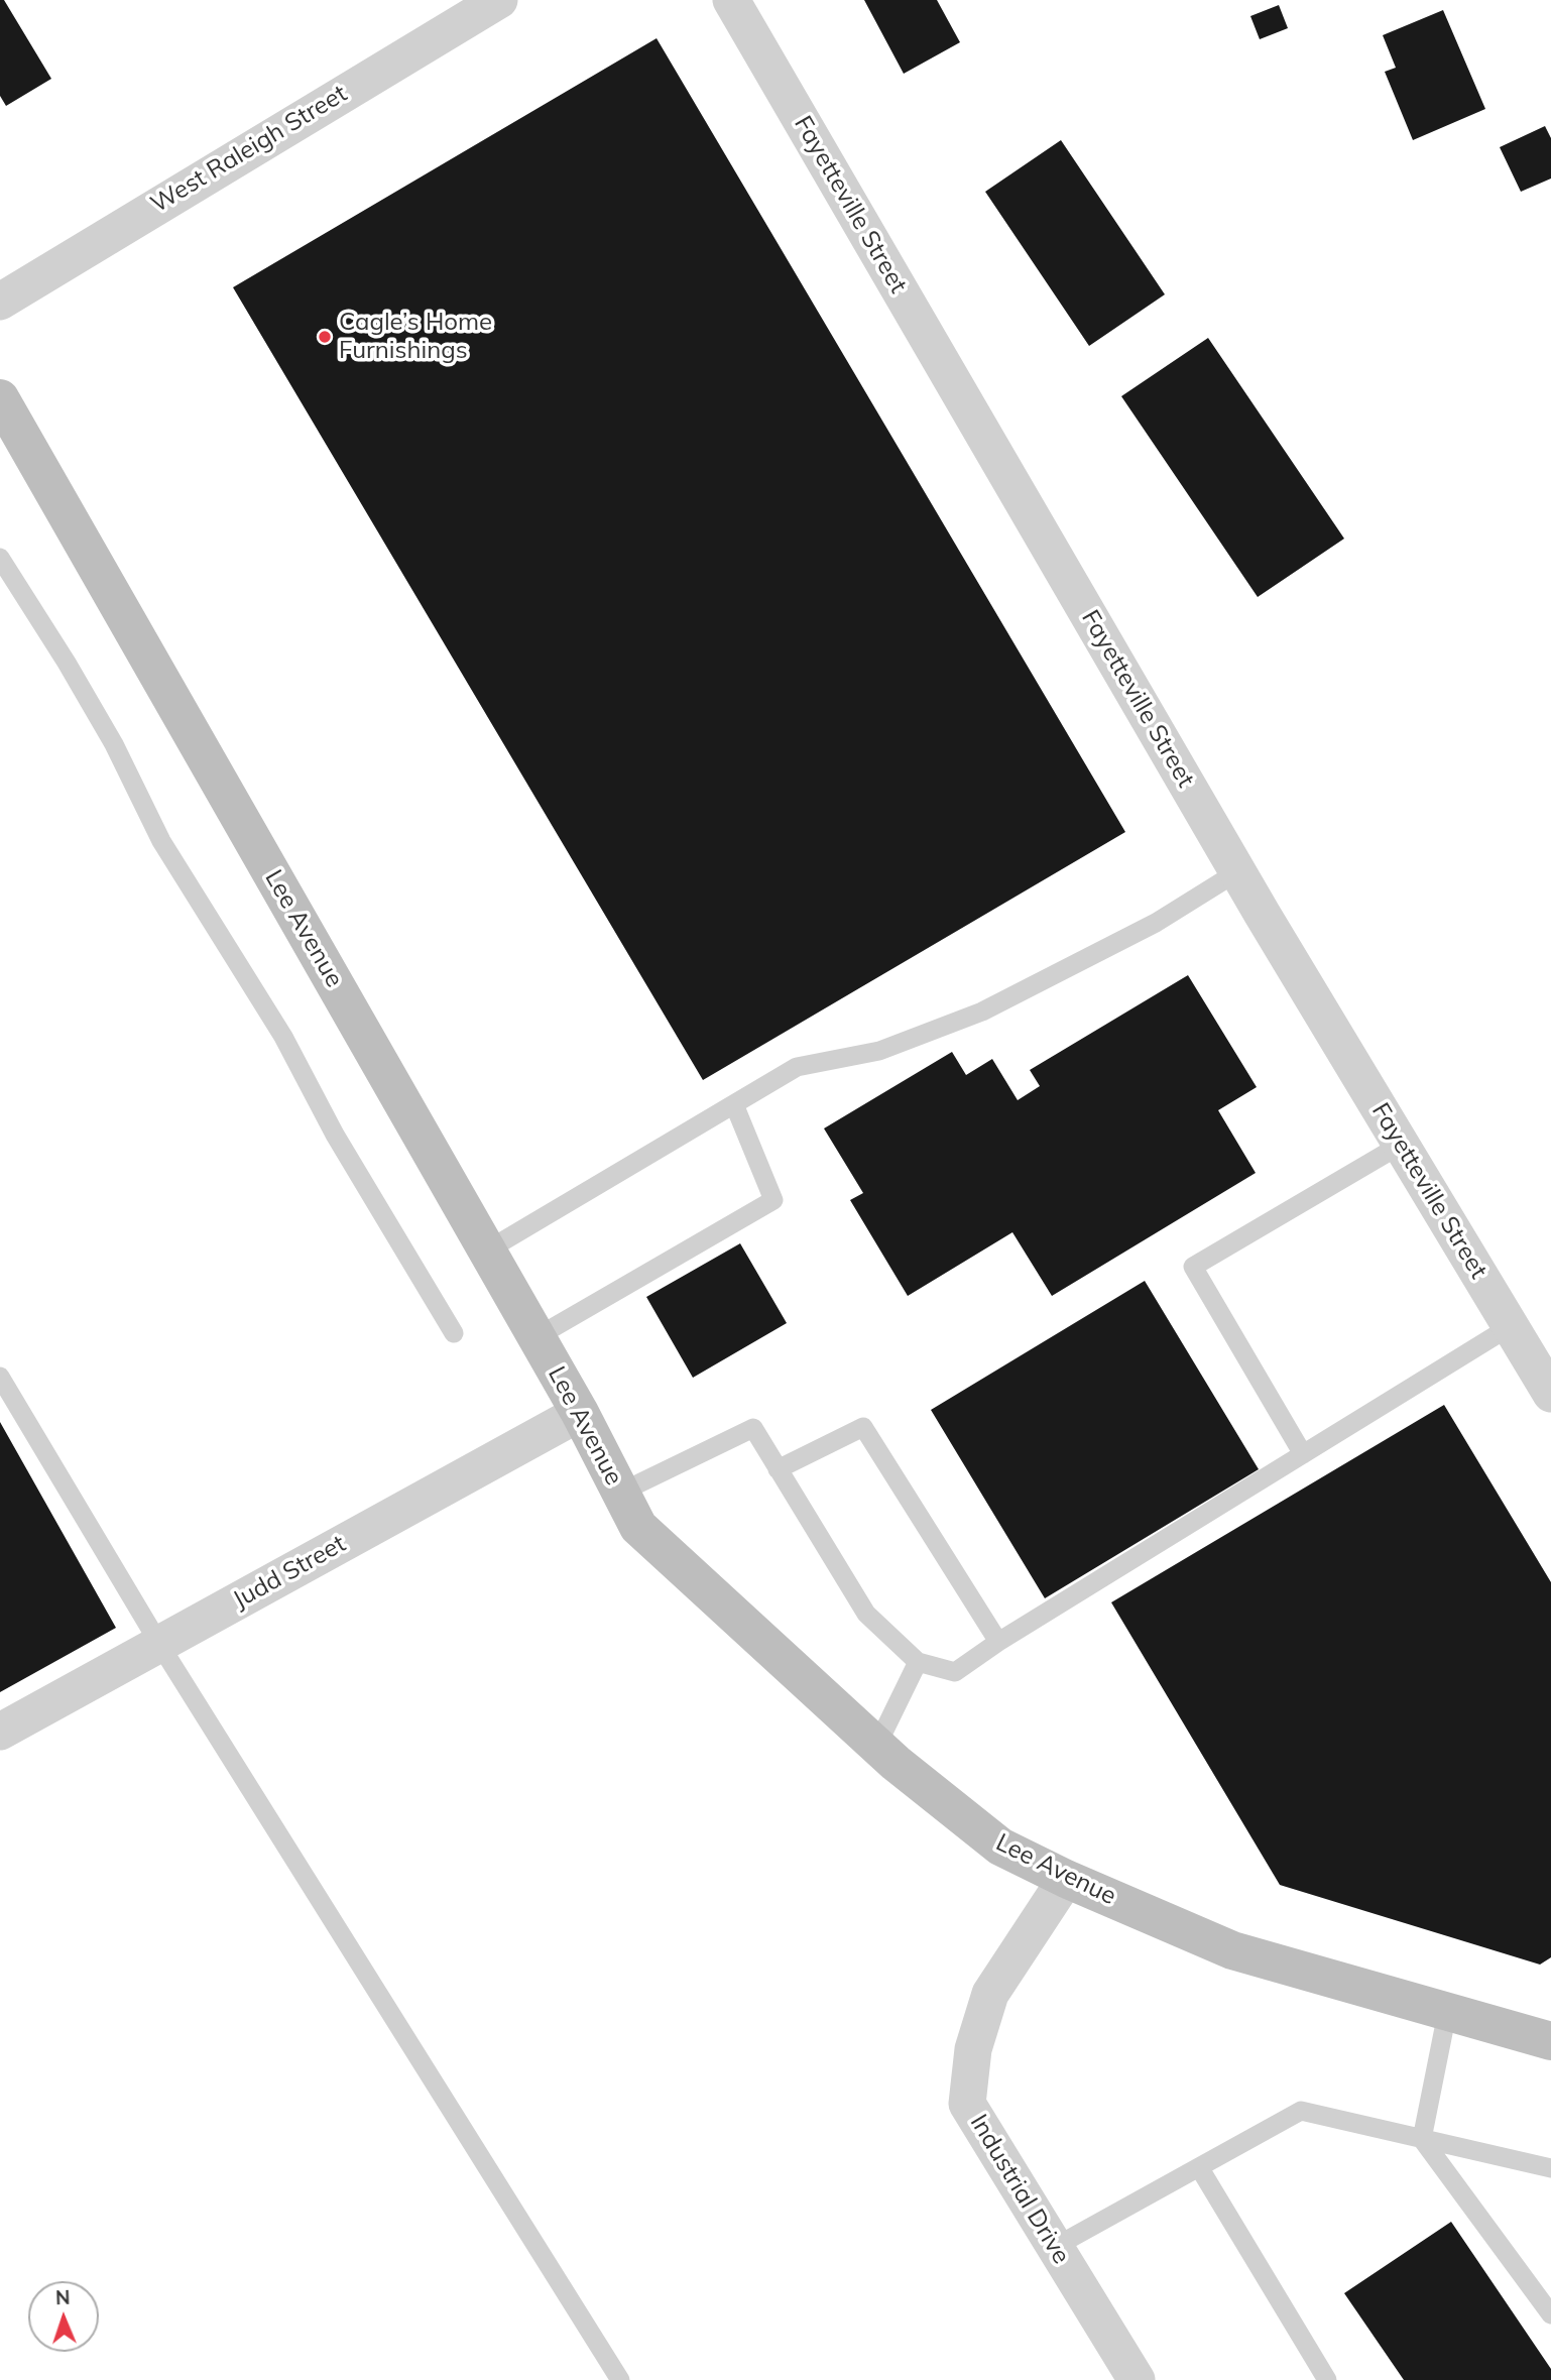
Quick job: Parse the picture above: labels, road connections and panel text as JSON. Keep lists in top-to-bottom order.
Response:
{
  "streets": {
    "street": [
      "West Raleigh Street",
      "Fayetteville Street",
      "Lee Avenue",
      "Judd Street",
      "Industrial Drive"
    ]
  },
  "crossings": [
    ["Lee Avenue", "Judd Street"],
    ["Lee Avenue", "Industrial Drive"]
  ],
  "places": ["Cagle’s Home Furnishings"],
  "north": "top"
}
